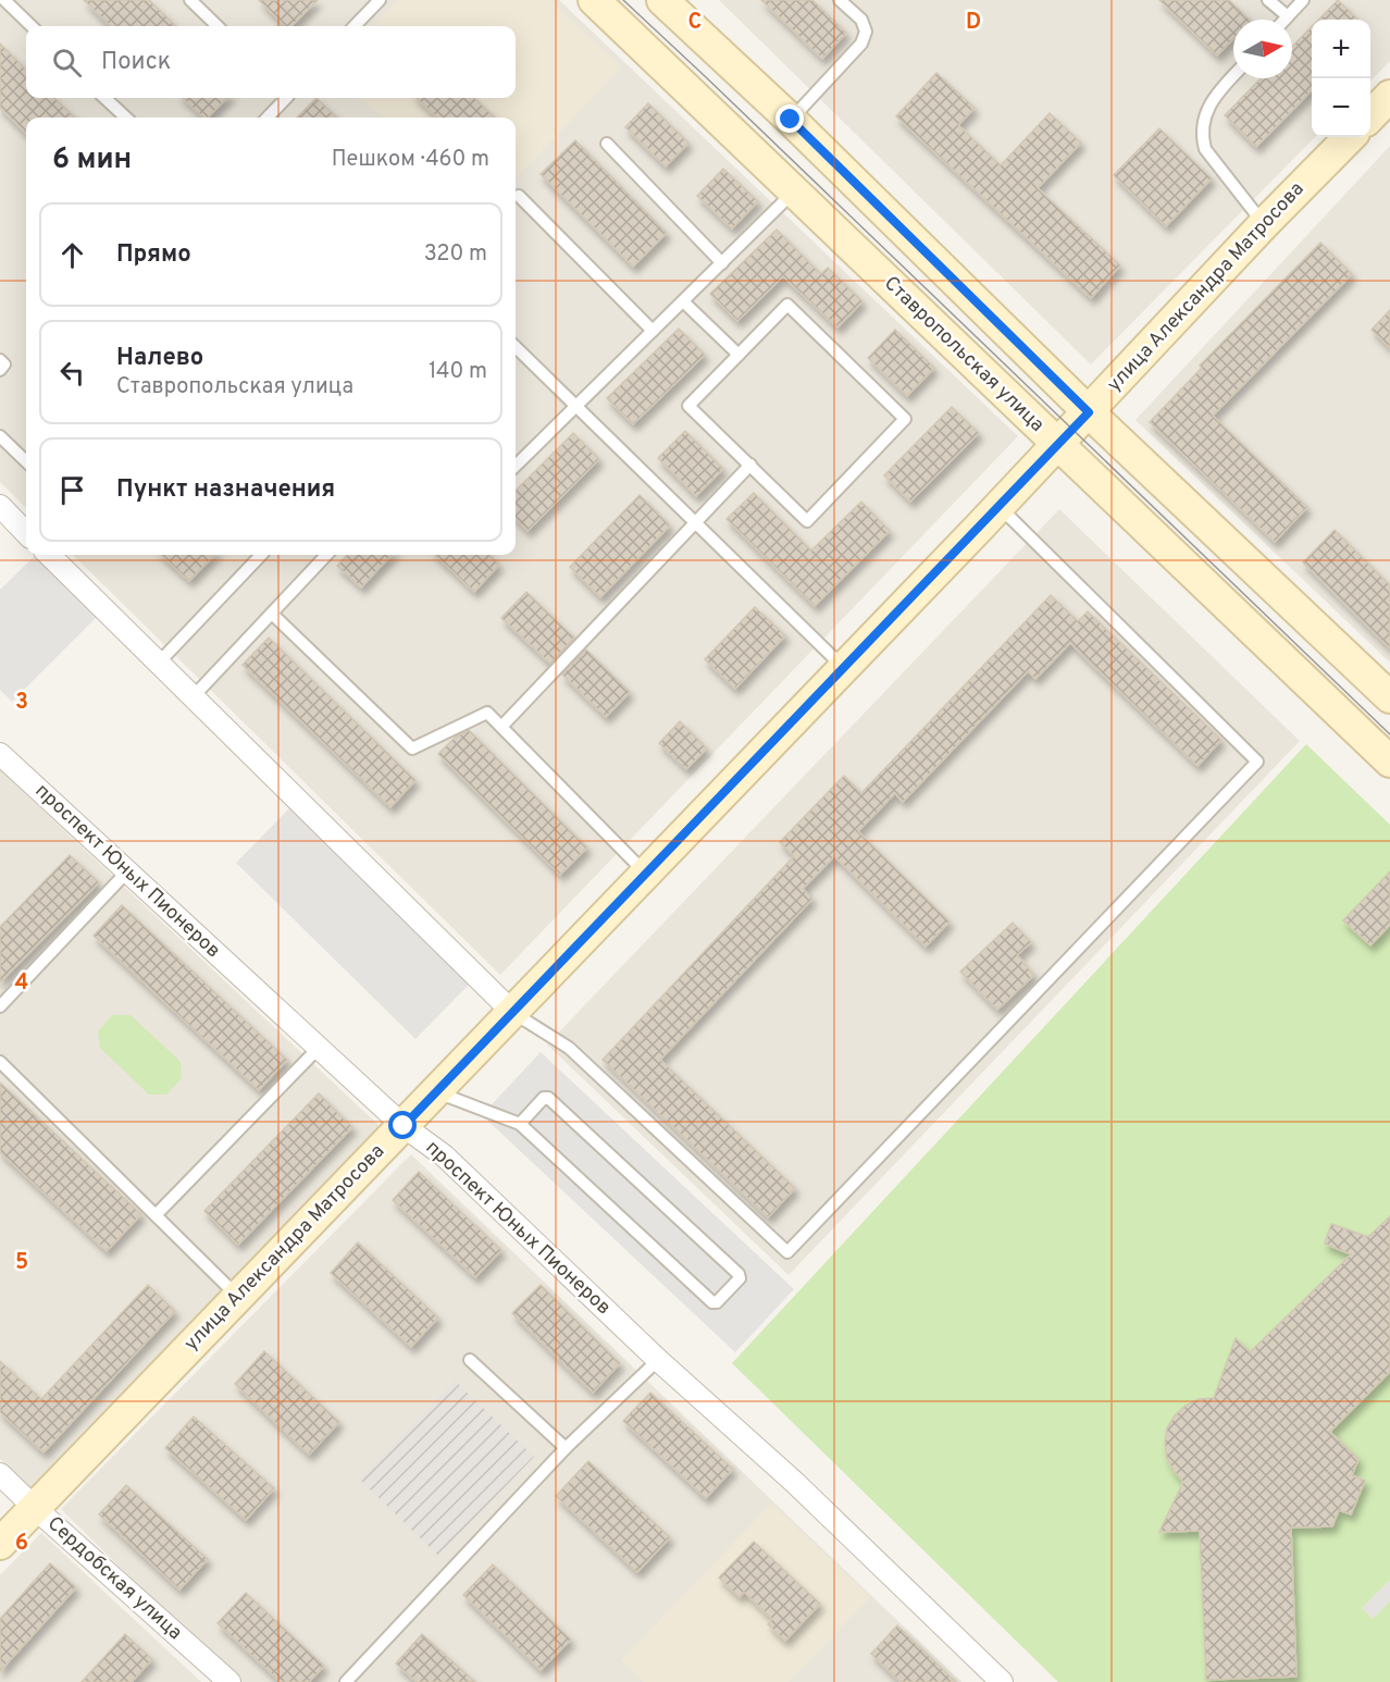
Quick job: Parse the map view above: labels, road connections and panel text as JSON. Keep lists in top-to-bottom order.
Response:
{
  "streets": {
    "street": [
      "улица Александра Матросова",
      "Ставропольская улица",
      "проспект Юных Пионеров",
      "Сердобская улица"
    ]
  },
  "crossings": [
    ["улица Александра Матросова", "Ставропольская улица"],
    ["улица Александра Матросова", "проспект Юных Пионеров"],
    ["улица Александра Матросова", "Сердобская улица"]
  ],
  "north": "right",
  "page": {
    "map_buttons": ["+", "−"],
    "search": "Поиск",
    "heading": ["6 мин", "Пешком · 460 m"],
    "list": [
      ["Прямо", "320 m"],
      ["Налево", "Ставропольская улица", "140 m"],
      "Пункт назначения"
    ]
  },
  "grid": {
    "columns": ["C", "D"],
    "rows": [
      "3",
      "4",
      "5",
      "6"
    ]
  }
}
